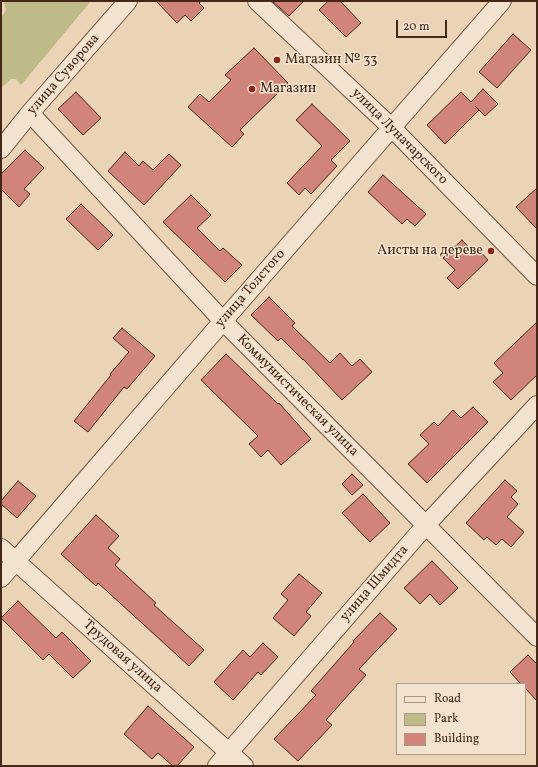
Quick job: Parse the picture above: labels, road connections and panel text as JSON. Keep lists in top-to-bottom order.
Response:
{
  "streets": {
    "street": [
      "улица Суворова",
      "улица Луначарского",
      "улица Толстого",
      "Коммунистическая улица",
      "улица Шмидта",
      "Трудовая улица"
    ]
  },
  "crossings": [
    ["улица Суворова", "Коммунистическая улица"],
    ["улица Луначарского", "улица Толстого"],
    ["улица Толстого", "Коммунистическая улица"],
    ["улица Толстого", "Трудовая улица"],
    ["Коммунистическая улица", "улица Шмидта"],
    ["улица Шмидта", "Трудовая улица"]
  ],
  "places": ["Магазин № 33", "Магазин", "Аисты на дереве"],
  "legend": ["Road", "Park", "Building"],
  "scale_bar": "20 m"
}
